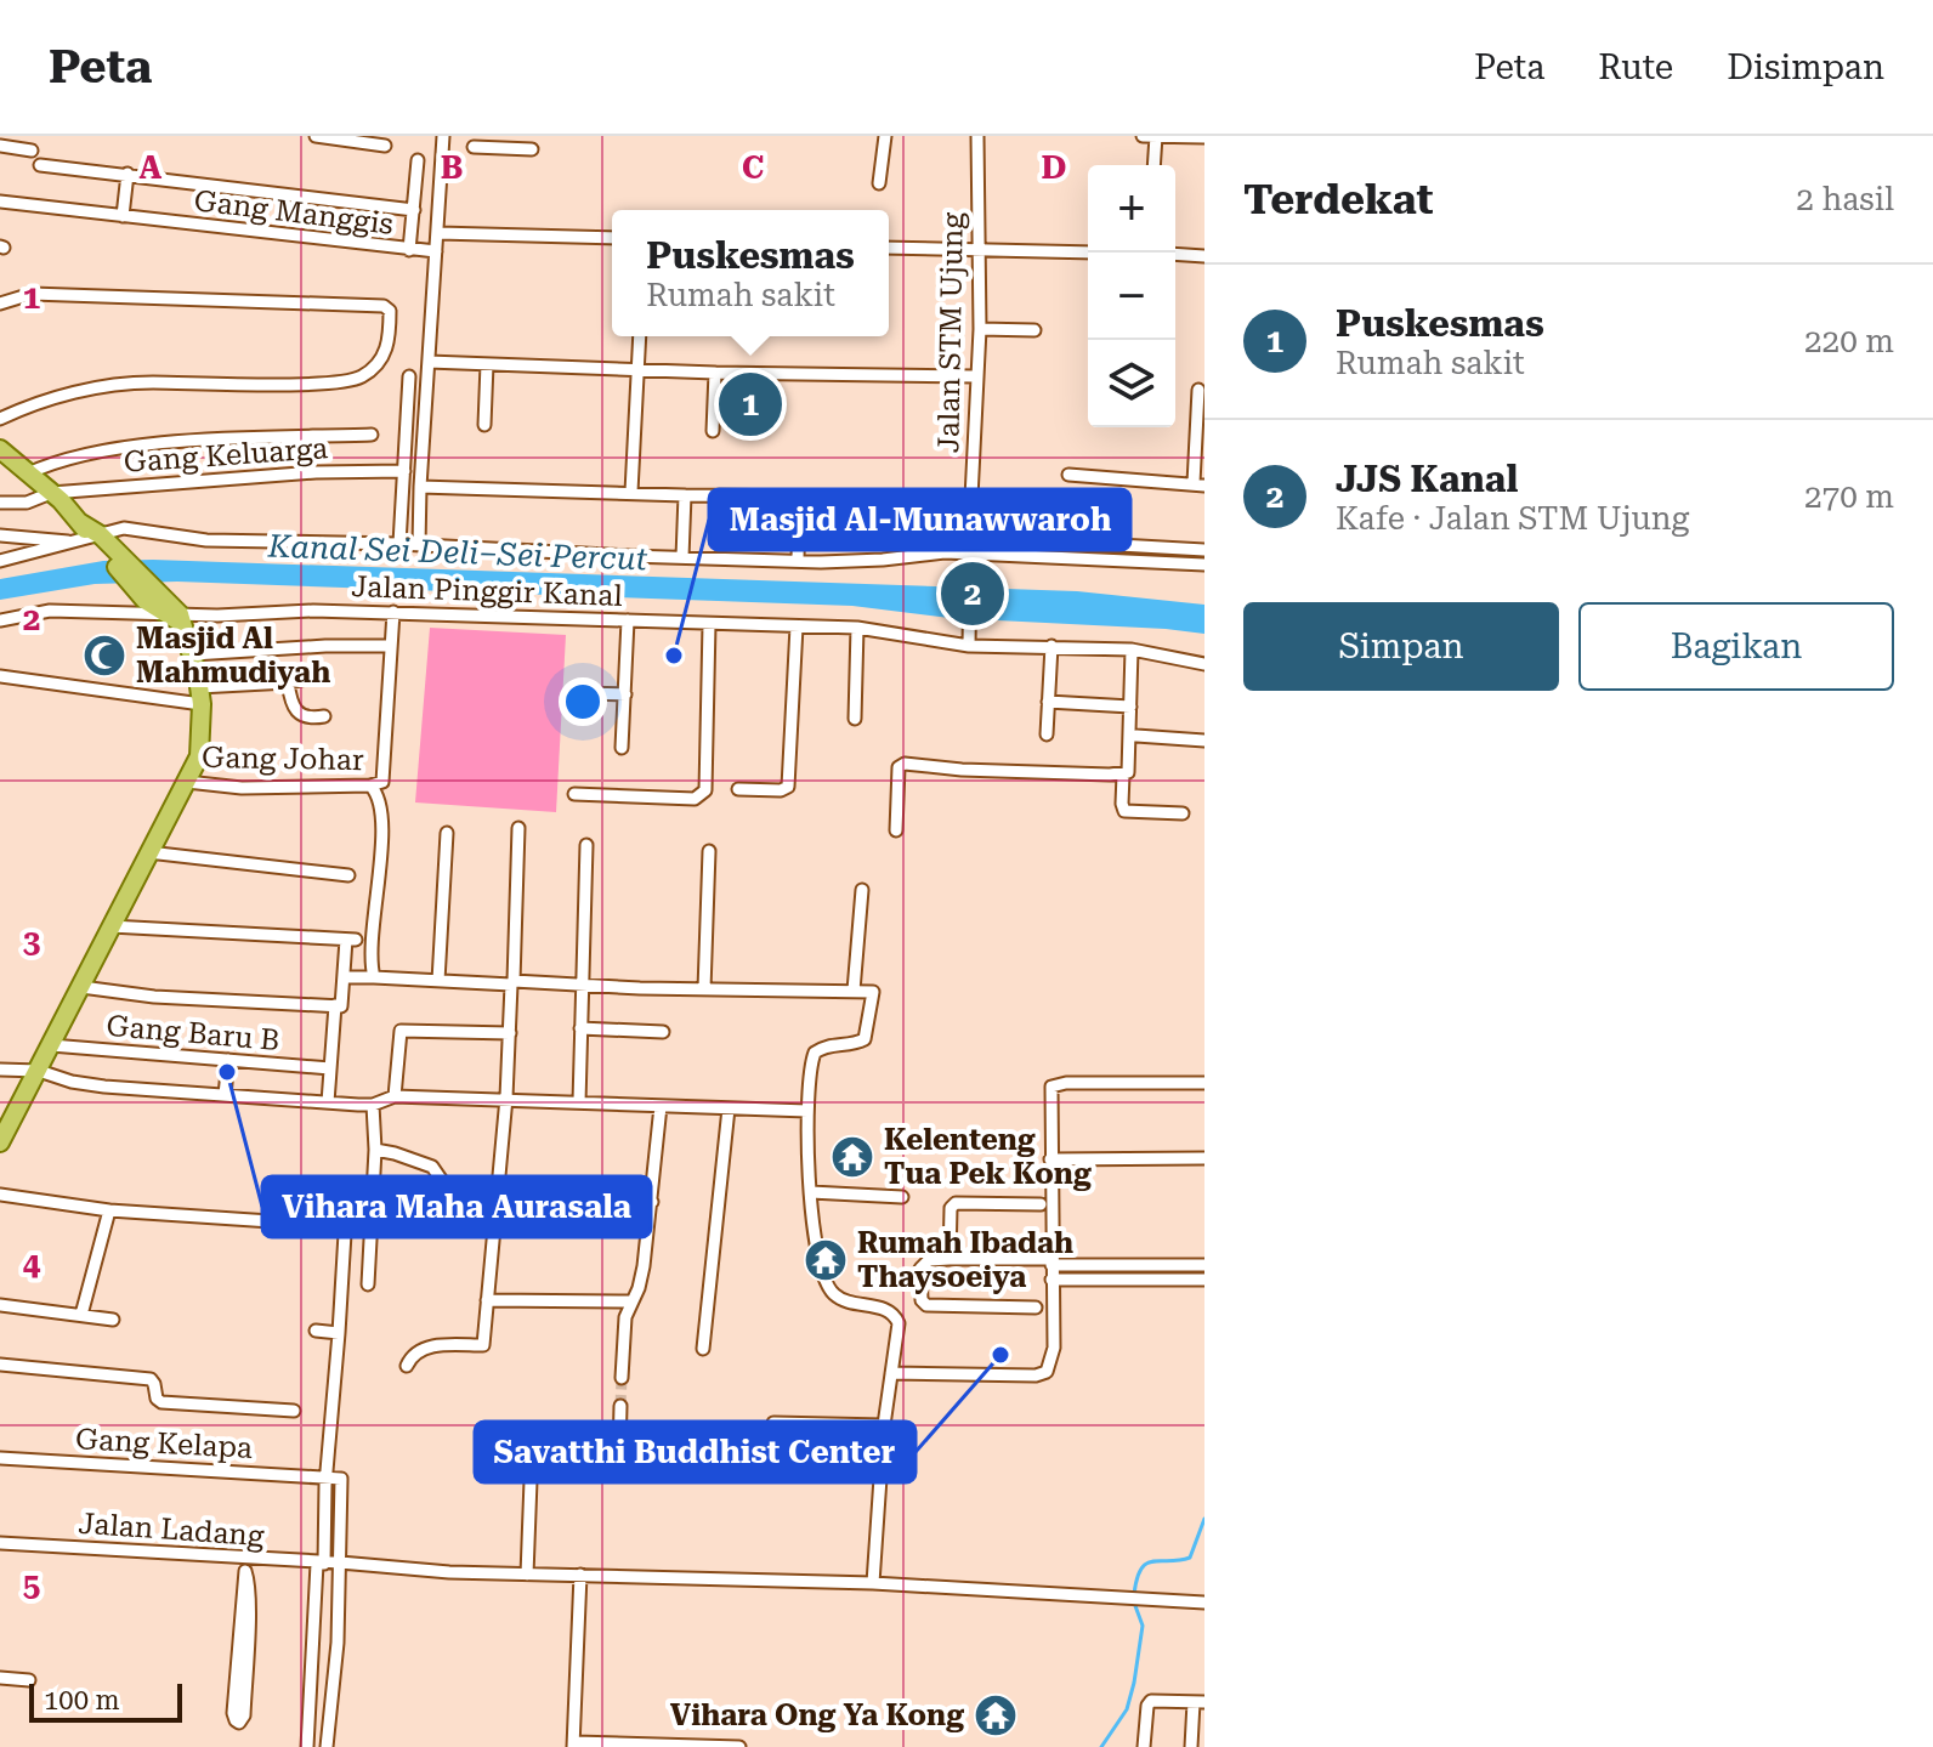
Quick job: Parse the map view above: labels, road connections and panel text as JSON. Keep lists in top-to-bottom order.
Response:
{
  "streets": {
    "street": [
      "Gang Manggis",
      "Jalan STM Ujung",
      "Gang Keluarga",
      "Jalan Pinggir Kanal",
      "Gang Johar",
      "Gang Baru B",
      "Gang Kelapa",
      "Jalan Ladang"
    ]
  },
  "crossings": [
    ["Jalan STM Ujung", "Jalan Pinggir Kanal"],
    ["Jalan Pinggir Kanal", "Gang Johar"]
  ],
  "water": ["Kanal Sei Deli–Sei Percut"],
  "places": {
    "mosque": ["Masjid Al Mahmudiyah"],
    "other": ["Masjid Al-Munawwaroh", "Vihara Maha Aurasala", "Savatthi Buddhist Center"],
    "temple": ["Kelenteng Tua Pek Kong", "Rumah Ibadah Thaysoeiya", "Vihara Ong Ya Kong"]
  },
  "scale_bar": "100 m",
  "page": {
    "header": "Peta",
    "nav": ["Peta", "Rute", "Disimpan"],
    "heading": ["Terdekat", "2 hasil"],
    "map_buttons": ["+", "−"],
    "popup": ["Puskesmas", "Rumah sakit"],
    "list": [
      {
        "mark": "1",
        "name": "Puskesmas",
        "note": "Rumah sakit",
        "value": "220 m"
      },
      {
        "mark": "2",
        "name": "JJS Kanal",
        "note": "Kafe · Jalan STM Ujung",
        "value": "270 m"
      }
    ],
    "pins": ["1", "2"],
    "buttons": ["Simpan", "Bagikan"],
    "scale": "100 m"
  },
  "grid": {
    "columns": [
      "A",
      "B",
      "C",
      "D"
    ],
    "rows": [
      "1",
      "2",
      "3",
      "4",
      "5"
    ]
  }
}
